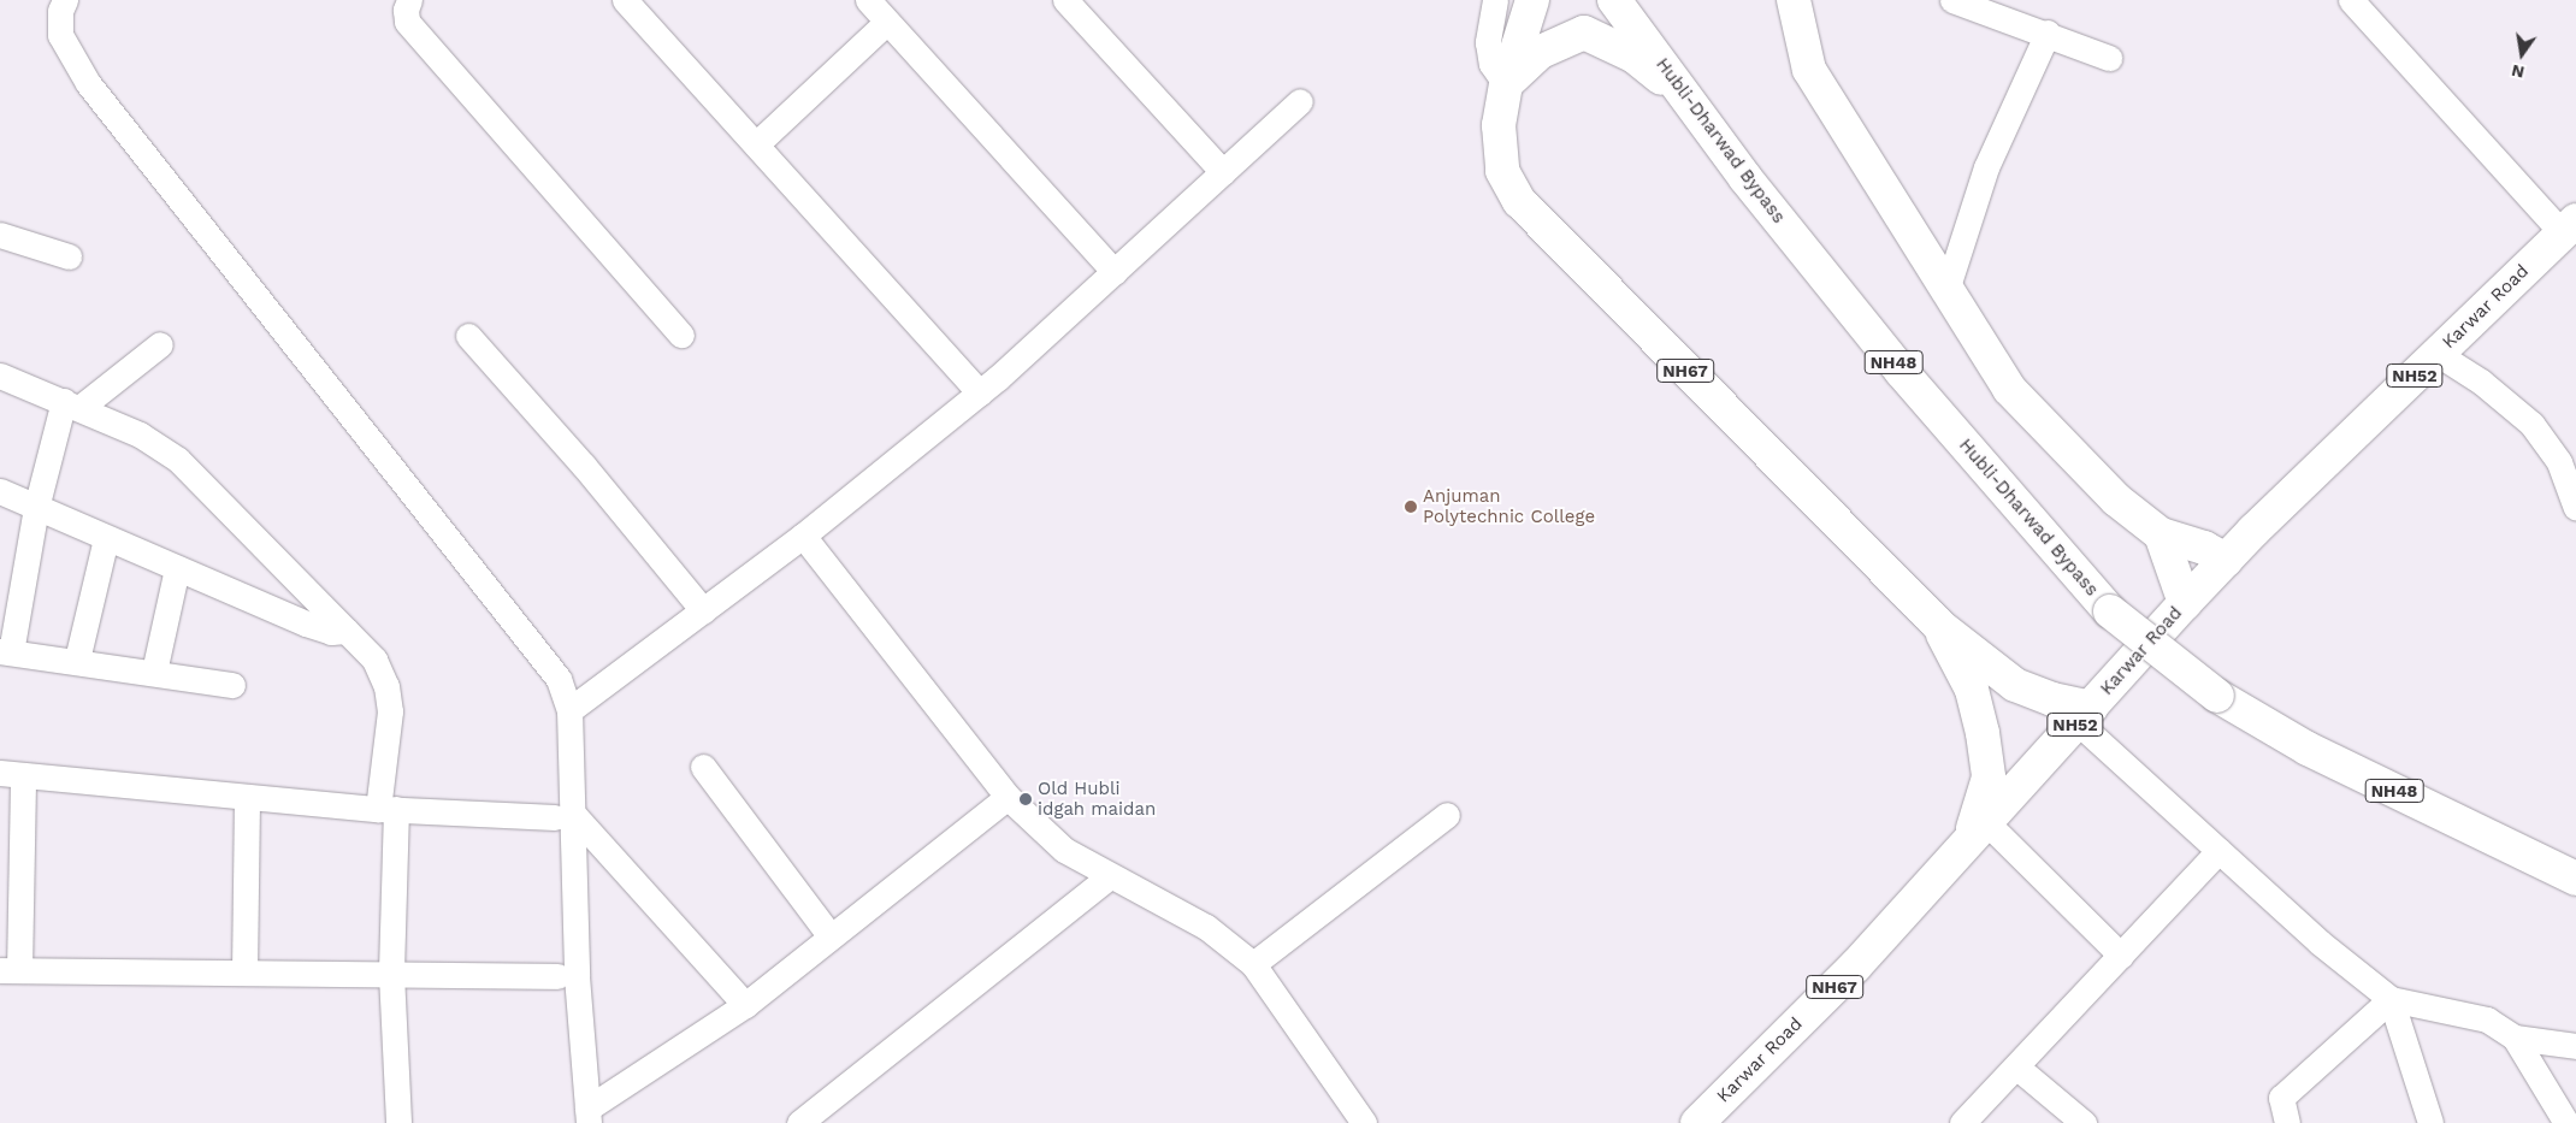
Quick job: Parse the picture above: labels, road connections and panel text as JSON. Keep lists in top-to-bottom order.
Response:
{
  "streets": {
    "main road": [
      "Hubli-Dharwad Bypass",
      "Karwar Road",
      "NH48",
      "NH67",
      "NH52"
    ]
  },
  "crossings": [
    ["Karwar Road", "NH67"]
  ],
  "places": ["Anjuman Polytechnic College", "Old Hubli idgah maidan"],
  "north": "bottom"
}
